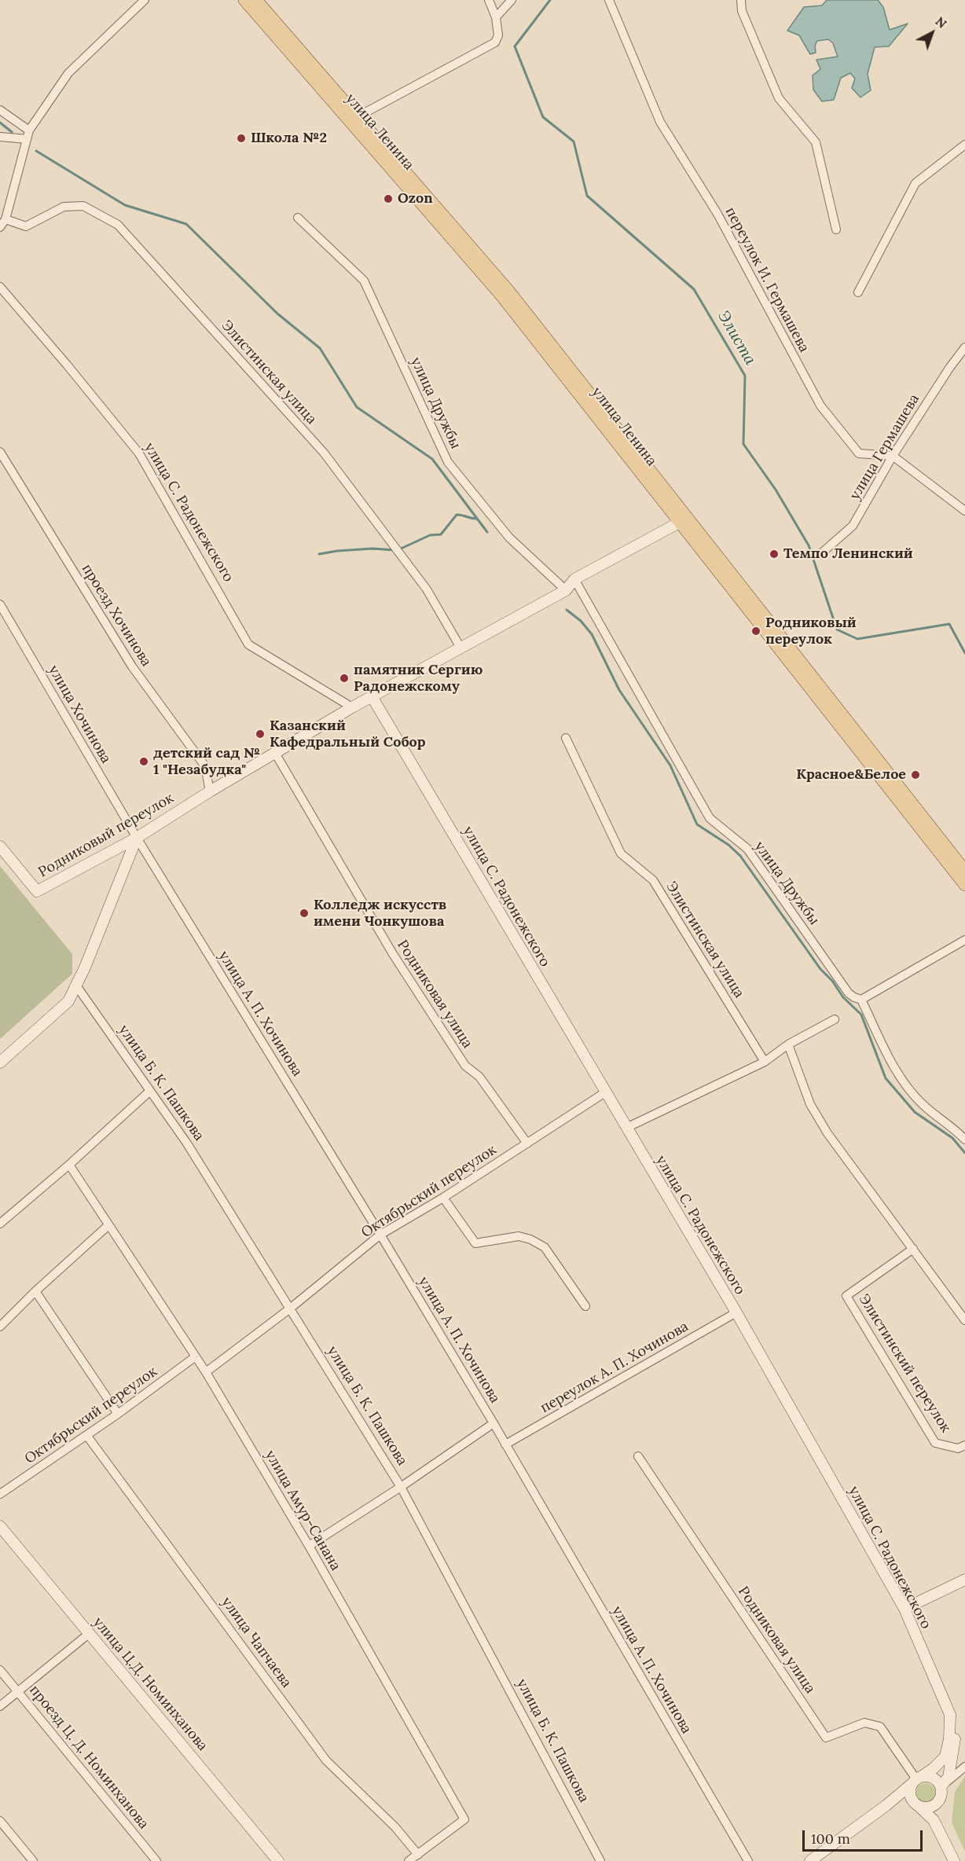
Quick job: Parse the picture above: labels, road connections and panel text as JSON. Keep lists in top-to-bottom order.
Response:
{
  "streets": {
    "main road": ["улица Ленина"],
    "street": [
      "переулок И. Гермашева",
      "Элистинская улица",
      "улица Дружбы",
      "улица Гермашева",
      "улица С. Радонежского",
      "проезд Хочинова",
      "улица Хочинова",
      "Родниковый переулок",
      "Родниковая улица",
      "улица А. П. Хочинова",
      "улица Б. К. Пашкова",
      "Октябрьский переулок",
      "Элистинский переулок",
      "переулок А. П. Хочинова",
      "улица Амур-Санана",
      "улица Чапчаева",
      "улица Ц.Д. Номинханова",
      "проезд Ц. Д. Номинханова"
    ]
  },
  "crossings": [
    ["улица Ленина", "Родниковый переулок"],
    ["переулок И. Гермашева", "улица Гермашева"],
    ["Элистинская улица", "Родниковый переулок"],
    ["улица Дружбы", "Родниковый переулок"],
    ["улица С. Радонежского", "Родниковый переулок"],
    ["улица С. Радонежского", "Родниковая улица"],
    ["улица С. Радонежского", "Октябрьский переулок"],
    ["улица С. Радонежского", "переулок А. П. Хочинова"],
    ["проезд Хочинова", "Родниковый переулок"],
    ["улица Хочинова", "Родниковый переулок"],
    ["улица Хочинова", "улица А. П. Хочинова"],
    ["Родниковый переулок", "Родниковая улица"],
    ["Родниковый переулок", "улица А. П. Хочинова"],
    ["Родниковая улица", "Октябрьский переулок"],
    ["улица А. П. Хочинова", "Октябрьский переулок"],
    ["улица А. П. Хочинова", "переулок А. П. Хочинова"],
    ["улица Б. К. Пашкова", "Октябрьский переулок"],
    ["Октябрьский переулок", "улица Амур-Санана"],
    ["Октябрьский переулок", "улица Чапчаева"],
    ["улица Амур-Санана", "улица Чапчаева"]
  ],
  "water": ["Элиста"],
  "places": [
    "Школа №2",
    "Ozon",
    "Темпо Ленинский",
    "Родниковый переулок",
    "памятник Сергию Радонежскому",
    "Казанский Кафедральный Собор",
    "детский сад № 1 \"Незабудка\"",
    "Красное&Белое",
    "Колледж искусств имени Чонкушова"
  ],
  "scale_bar": "100 m",
  "north": "top right"
}
